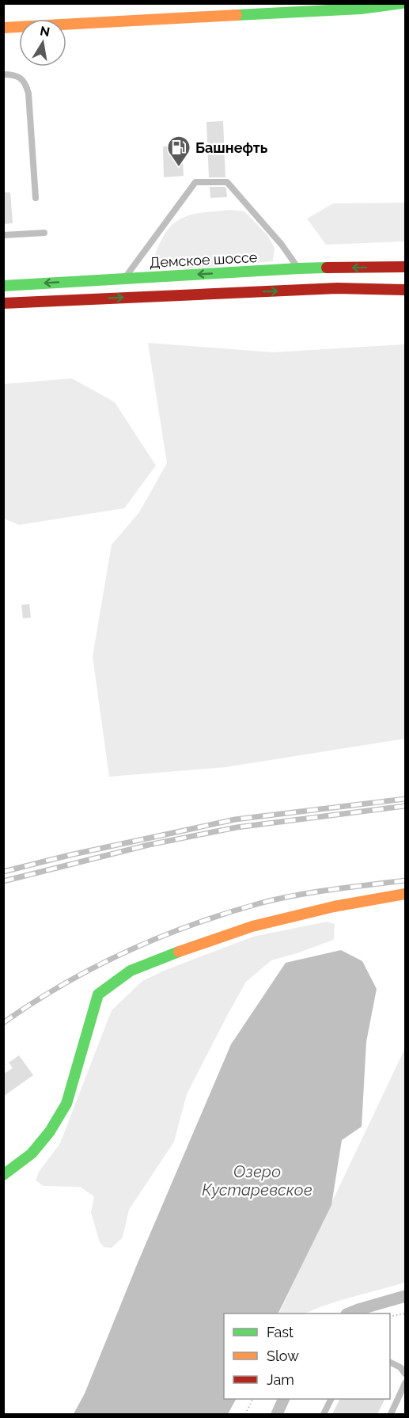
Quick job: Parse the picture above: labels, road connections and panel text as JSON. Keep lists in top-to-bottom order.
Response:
{
  "streets": {
    "street": ["Демское шоссе"]
  },
  "water": ["Озеро Кустаревское"],
  "places": {
    "fuel station": ["Башнефть"]
  },
  "legend": ["Fast", "Slow", "Jam"],
  "north": "top"
}
